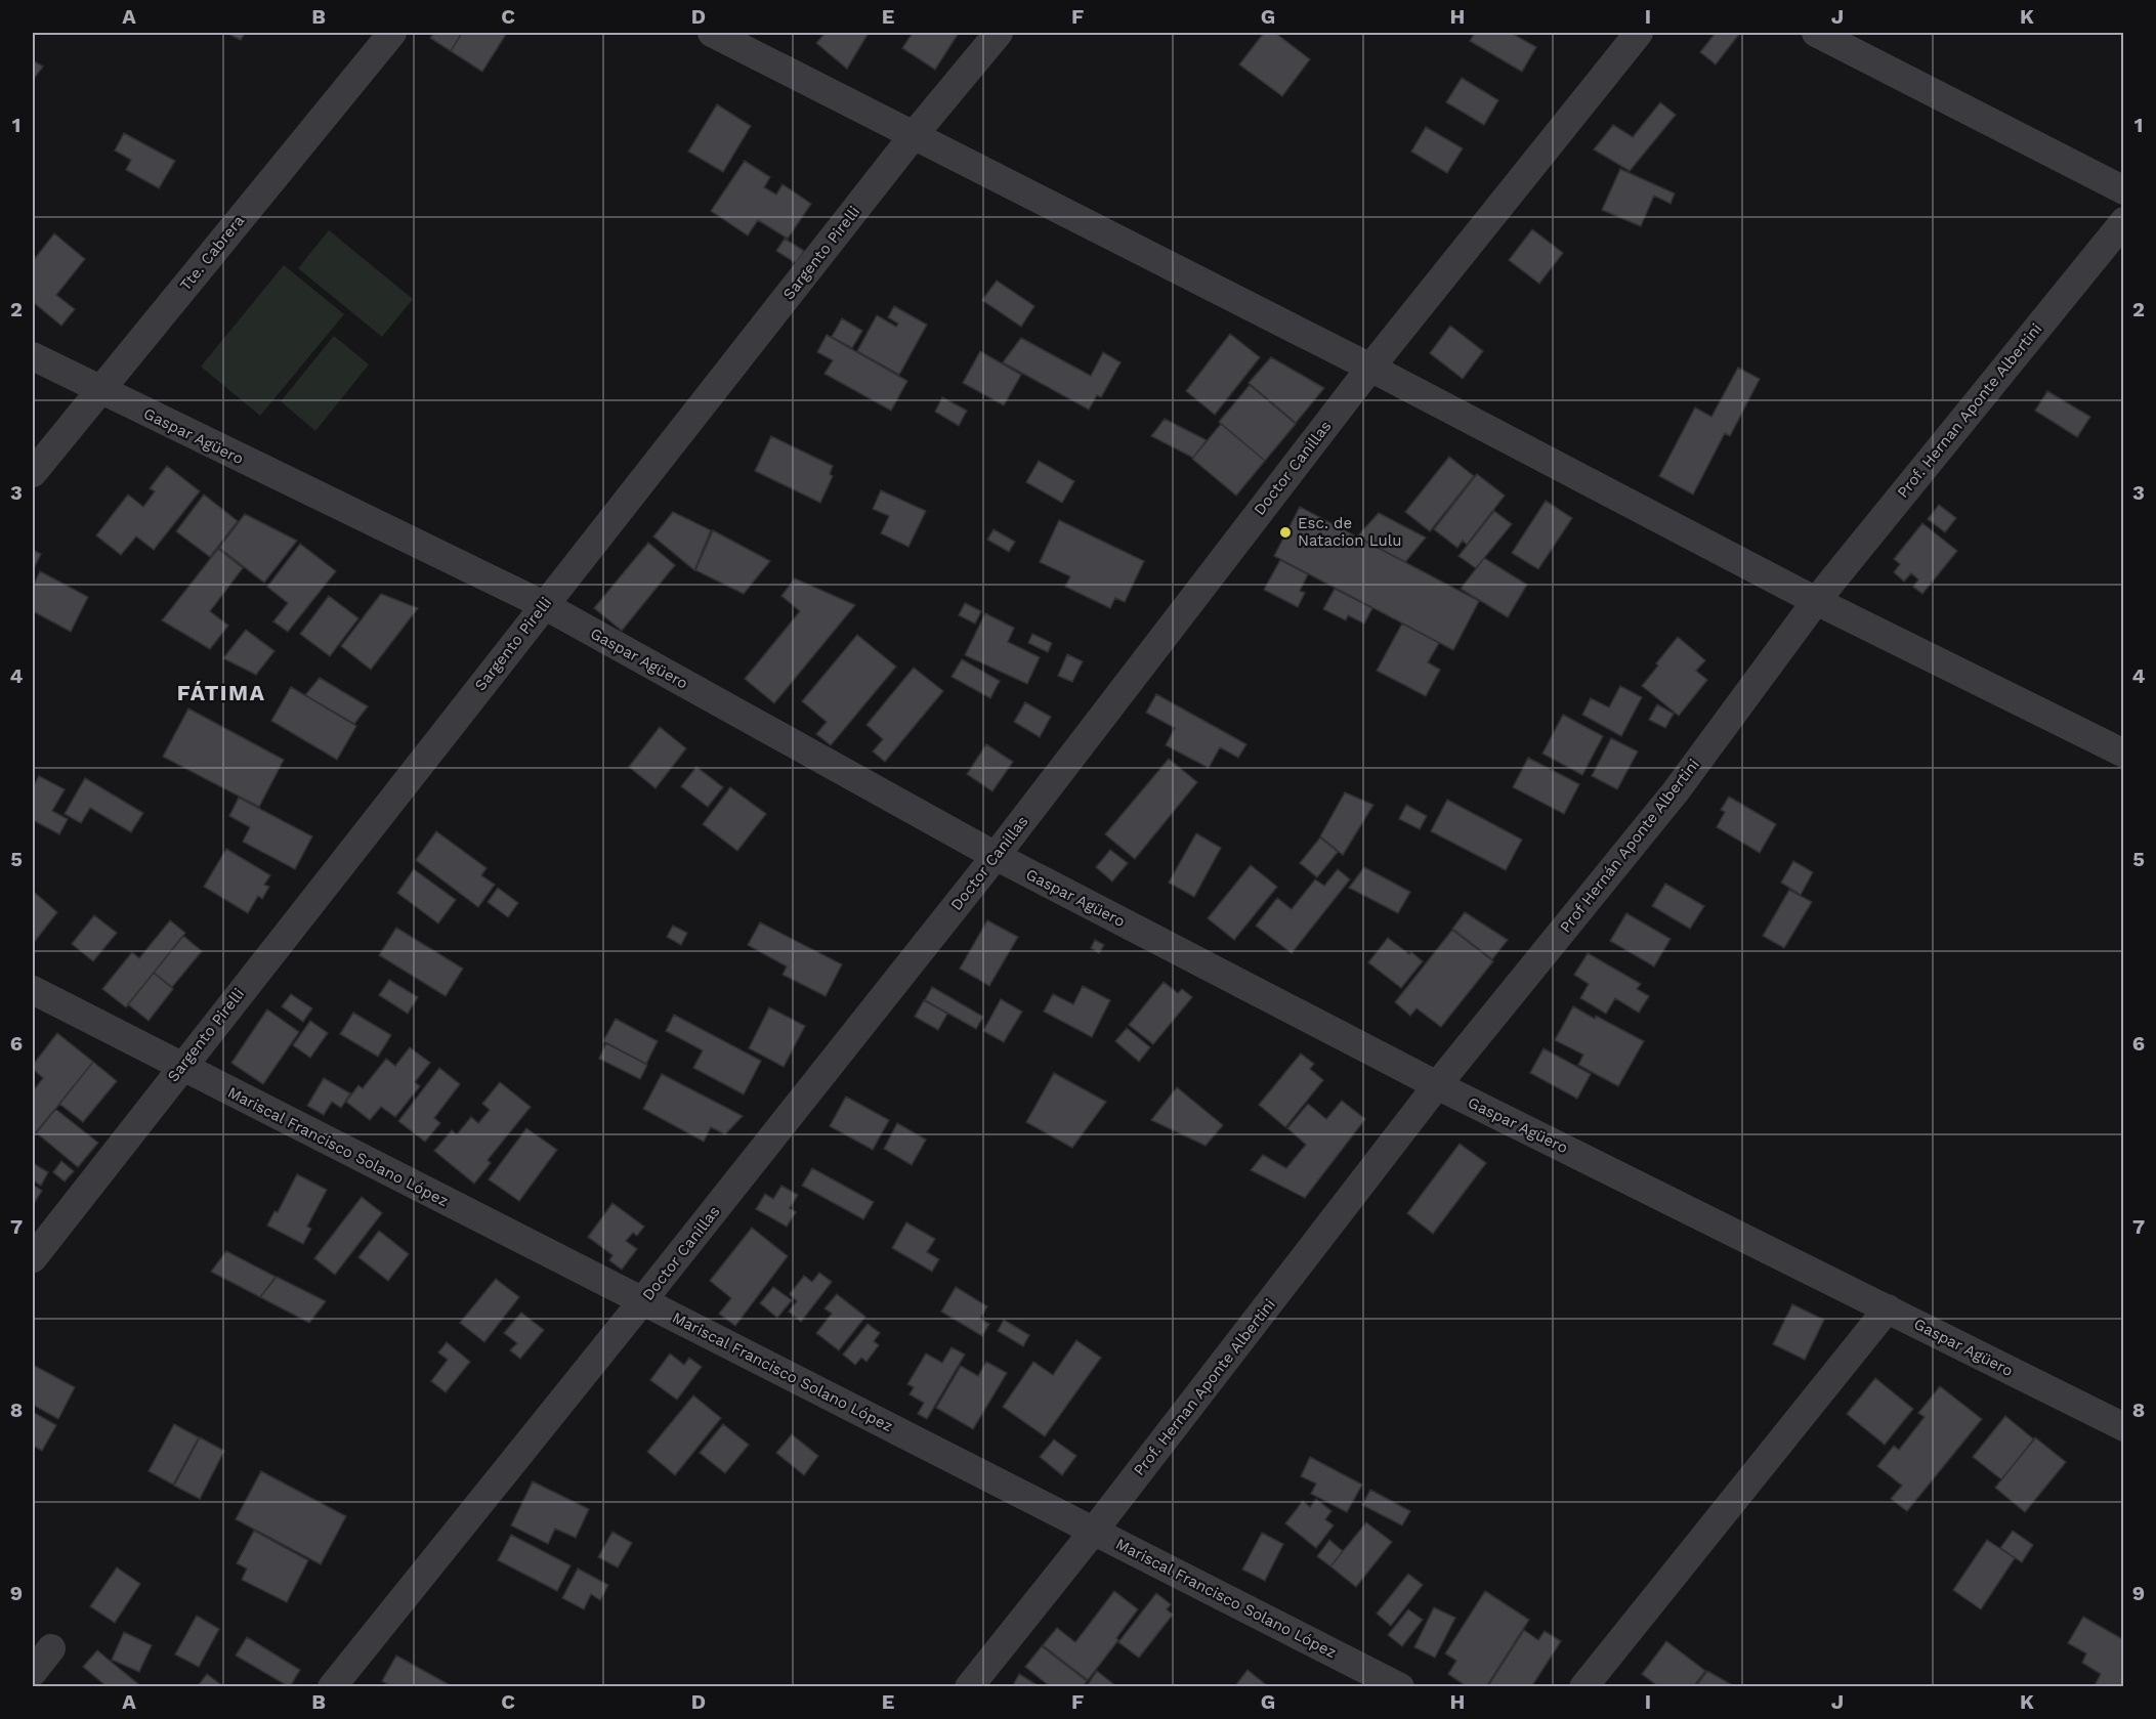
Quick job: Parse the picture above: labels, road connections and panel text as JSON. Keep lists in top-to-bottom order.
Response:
{
  "streets": {
    "street": [
      "Tte. Cabrera",
      "Sargento Pirelli",
      "Prof. Hernan Aponte Albertini",
      "Gaspar Agüero",
      "Doctor Canillas",
      "Prof Hernán Aponte Albertini",
      "Mariscal Francisco Solano López"
    ]
  },
  "crossings": [
    ["Tte. Cabrera", "Gaspar Agüero"],
    ["Sargento Pirelli", "Gaspar Agüero"],
    ["Sargento Pirelli", "Mariscal Francisco Solano López"],
    ["Prof. Hernan Aponte Albertini", "Gaspar Agüero"],
    ["Prof. Hernan Aponte Albertini", "Prof Hernán Aponte Albertini"],
    ["Prof. Hernan Aponte Albertini", "Mariscal Francisco Solano López"],
    ["Gaspar Agüero", "Doctor Canillas"],
    ["Gaspar Agüero", "Prof Hernán Aponte Albertini"],
    ["Doctor Canillas", "Mariscal Francisco Solano López"]
  ],
  "districts": ["FÁTIMA"],
  "places": ["Esc. de Natacion Lulu"],
  "grid": {
    "columns": [
      "A",
      "B",
      "C",
      "D",
      "E",
      "F",
      "G",
      "H",
      "I",
      "J",
      "K"
    ],
    "rows": [
      "1",
      "2",
      "3",
      "4",
      "5",
      "6",
      "7",
      "8",
      "9"
    ]
  }
}
